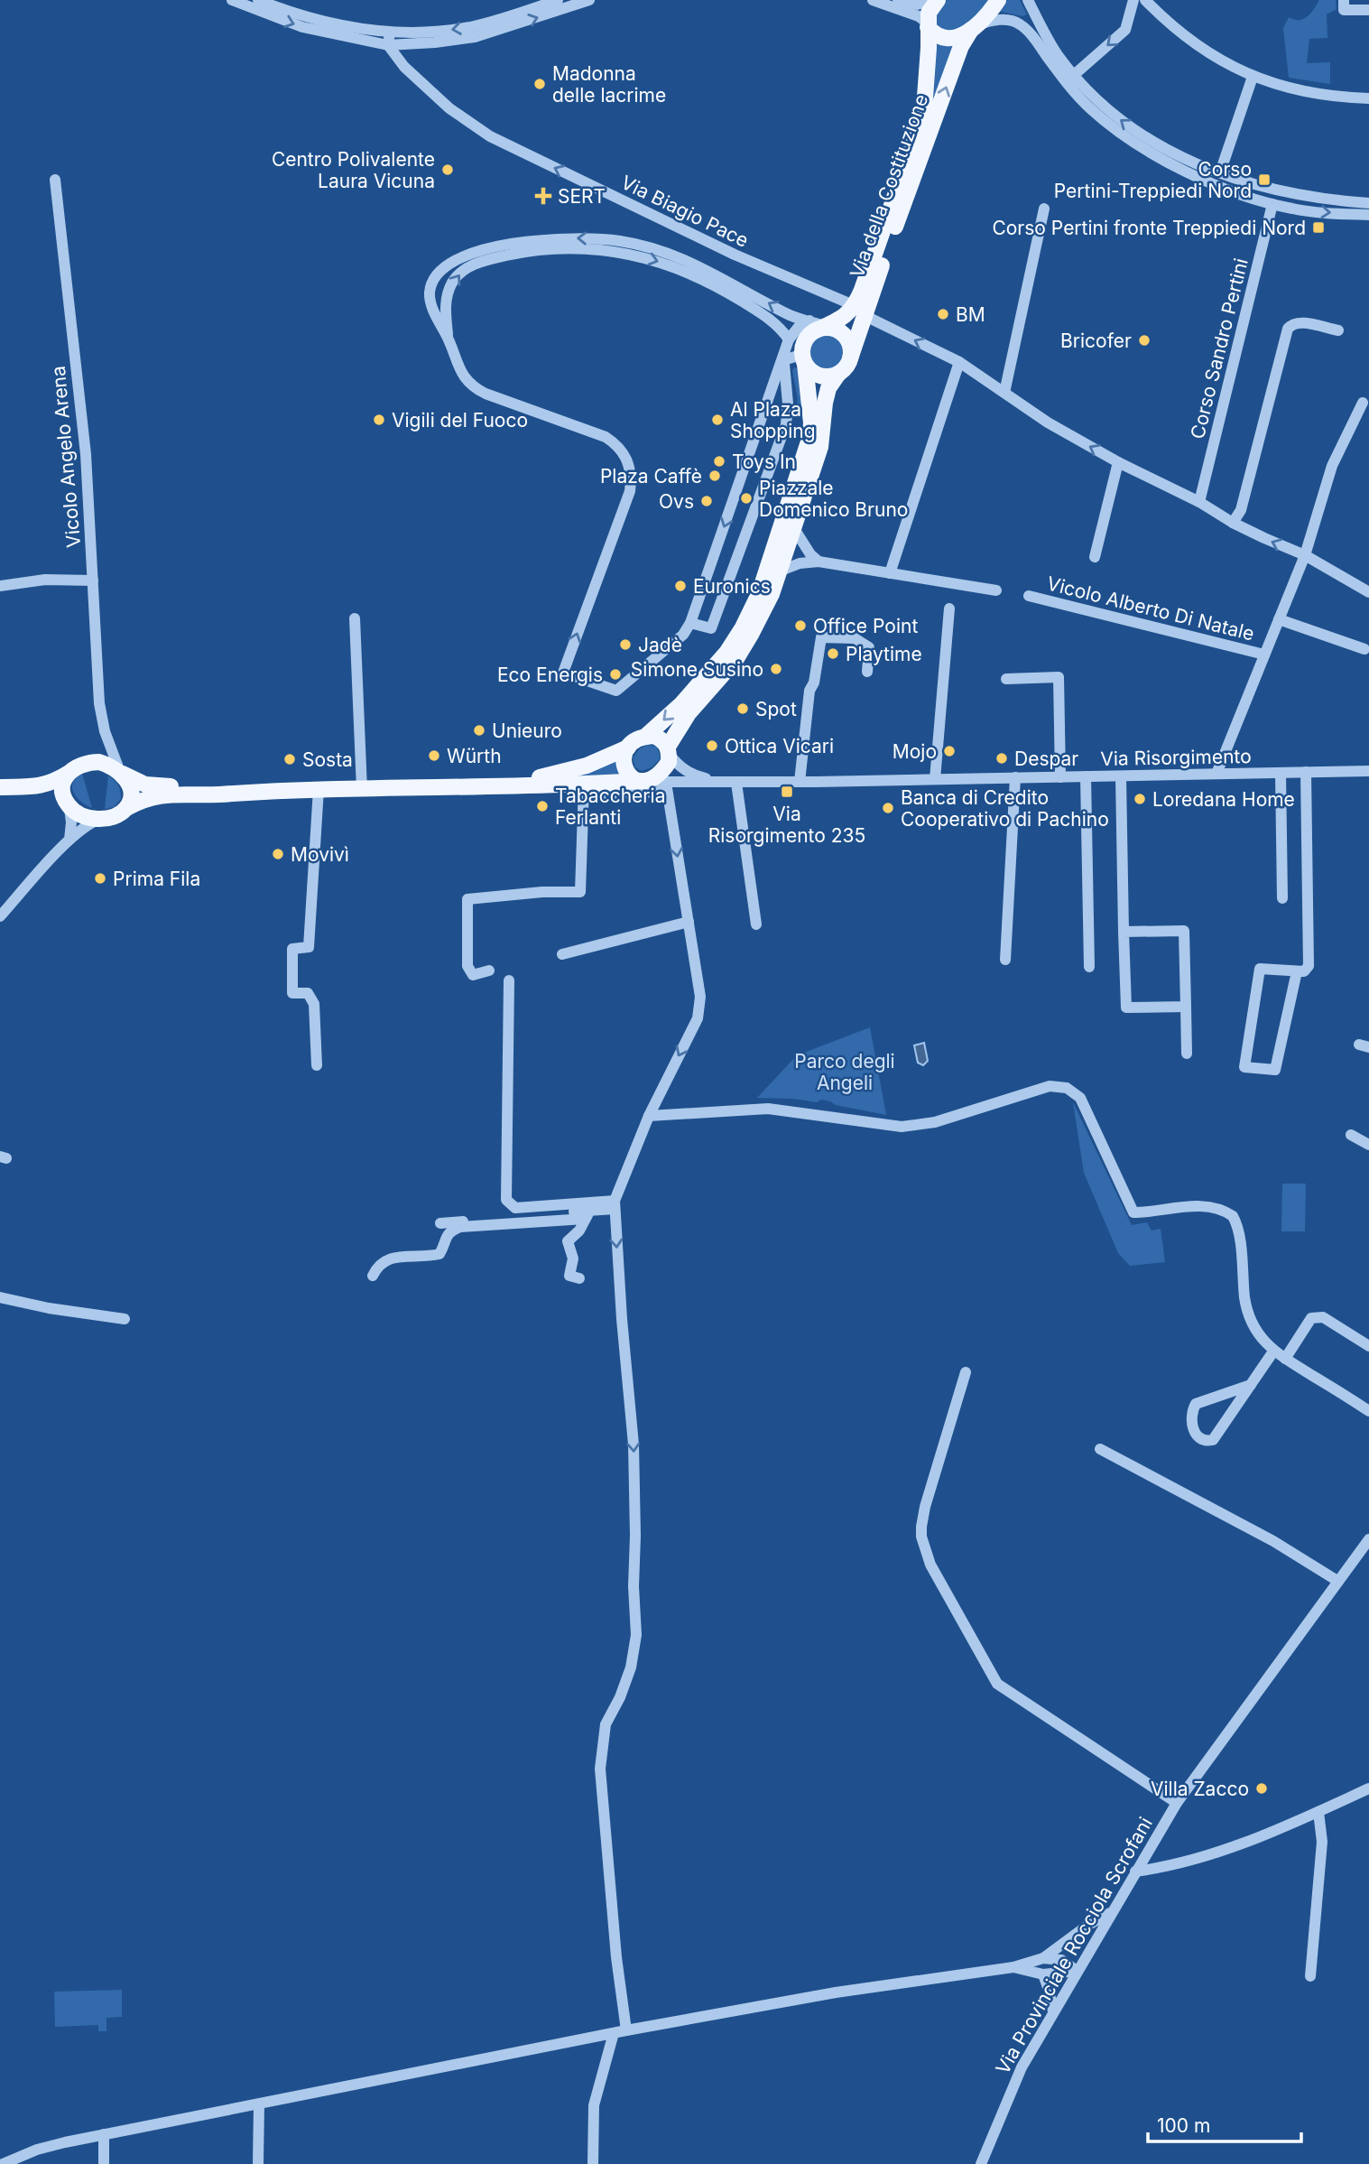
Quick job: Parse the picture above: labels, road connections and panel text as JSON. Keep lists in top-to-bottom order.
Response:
{
  "streets": {
    "main road": ["Via della Costituzione"],
    "street": [
      "Via Biagio Pace",
      "Corso Sandro Pertini",
      "Vicolo Angelo Arena",
      "Vicolo Alberto Di Natale",
      "Via Risorgimento",
      "Via Provinciale Rocciola Scrofani"
    ]
  },
  "crossings": [
    ["Via della Costituzione", "Via Biagio Pace"],
    ["Via Biagio Pace", "Corso Sandro Pertini"]
  ],
  "one_way": ["Via Biagio Pace"],
  "parks": ["Parco degli Angeli"],
  "places": {
    "other": [
      "Madonna delle lacrime",
      "Centro Polivalente Laura Vicuna",
      "BM",
      "Bricofer",
      "Vigili del Fuoco",
      "Al Plaza Shopping",
      "Toys In",
      "Plaza Caffè",
      "Piazzale Domenico Bruno",
      "Ovs",
      "Euronics",
      "Office Point",
      "Jadè",
      "Playtime",
      "Simone Susino",
      "Eco Energis",
      "Spot",
      "Unieuro",
      "Ottica Vicari",
      "Mojo",
      "Würth",
      "Despar",
      "Sosta",
      "Loredana Home",
      "Tabaccheria Ferlanti",
      "Banca di Credito Cooperativo di Pachino",
      "Movivì",
      "Prima Fila",
      "Villa Zacco"
    ],
    "transit": ["Corso Pertini-Treppiedi Nord", "Corso Pertini fronte Treppiedi Nord", "Via Risorgimento 235"],
    "health": ["SERT"]
  },
  "scale_bar": "100 m"
}
